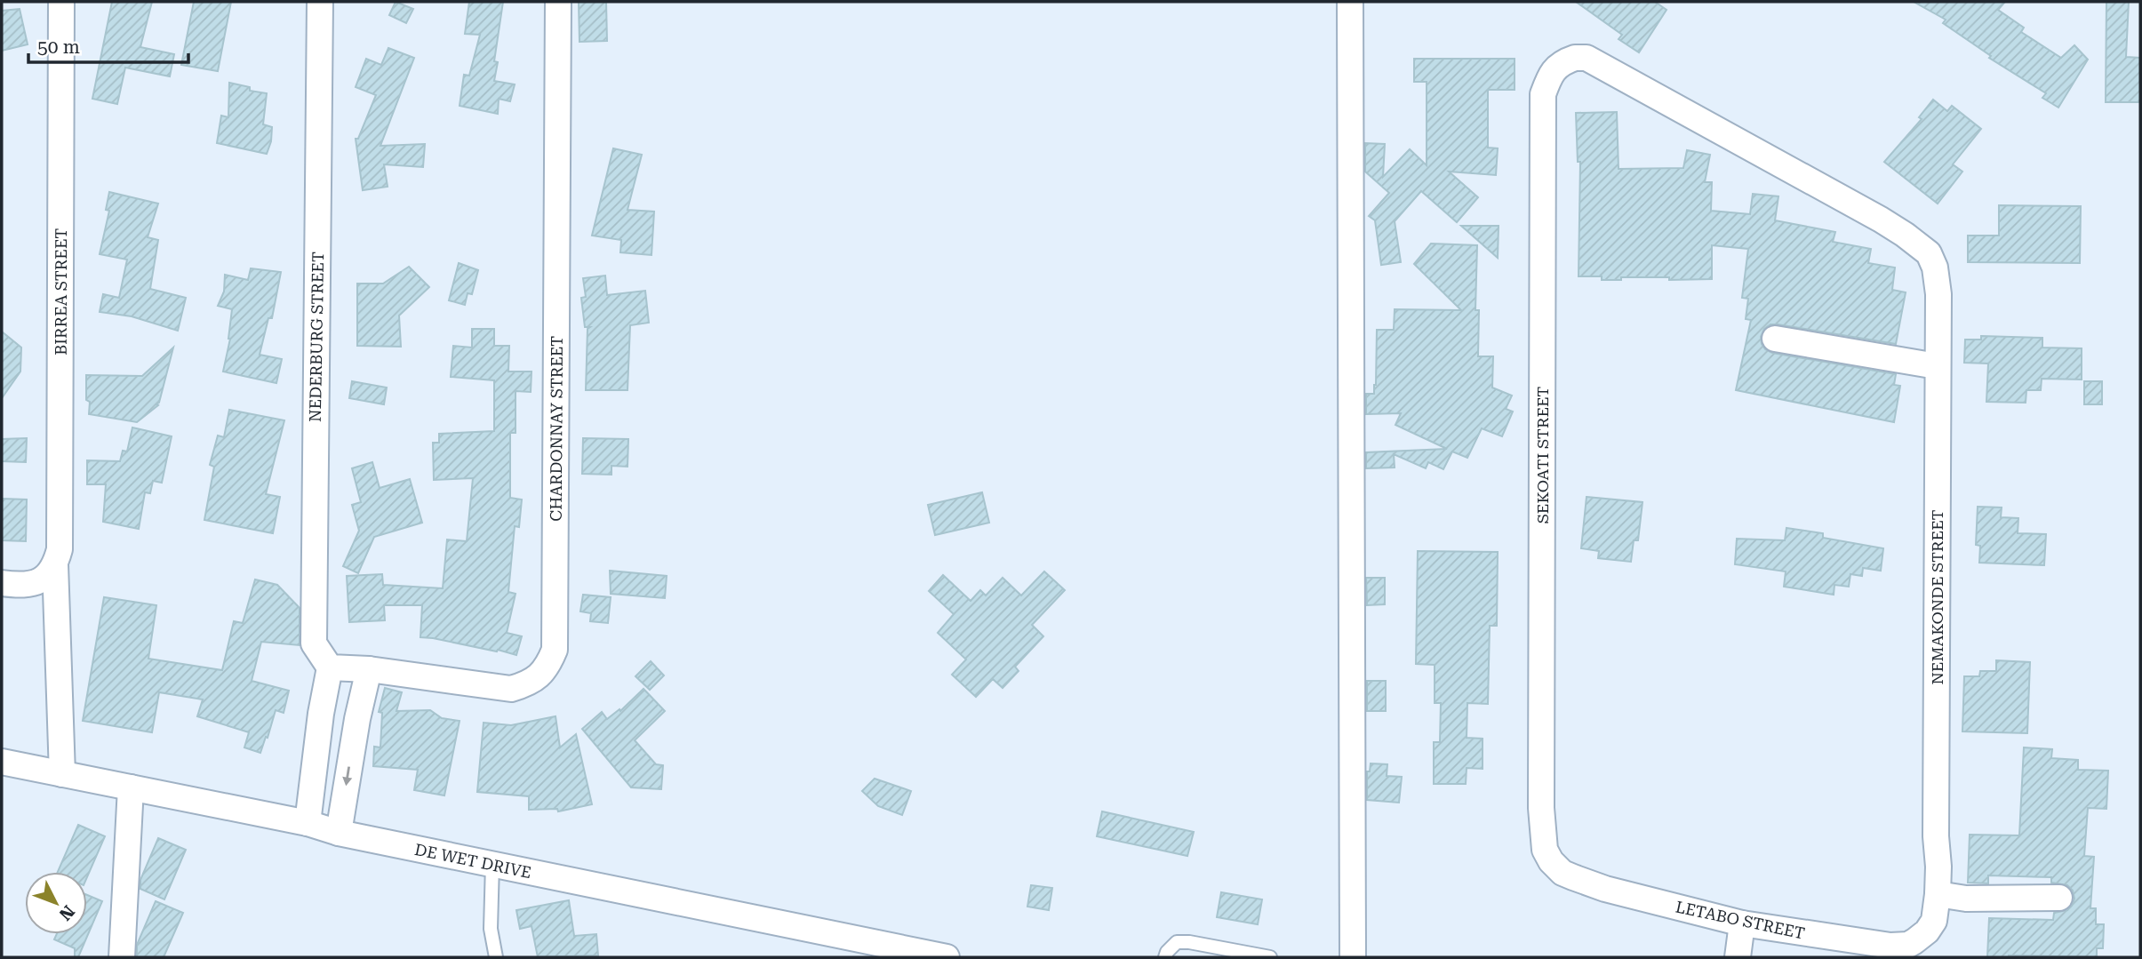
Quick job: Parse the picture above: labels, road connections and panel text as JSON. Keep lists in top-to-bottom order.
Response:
{
  "streets": {
    "street": [
      "BIRREA STREET",
      "NEDERBURG STREET",
      "CHARDONNAY STREET",
      "SEKOATI STREET",
      "NEMAKONDE STREET",
      "DE WET DRIVE",
      "LETABO STREET"
    ]
  },
  "crossings": [
    ["BIRREA STREET", "DE WET DRIVE"],
    ["SEKOATI STREET", "NEMAKONDE STREET"],
    ["SEKOATI STREET", "LETABO STREET"],
    ["NEMAKONDE STREET", "LETABO STREET"]
  ],
  "scale_bar": "50 m",
  "north": "bottom right"
}
